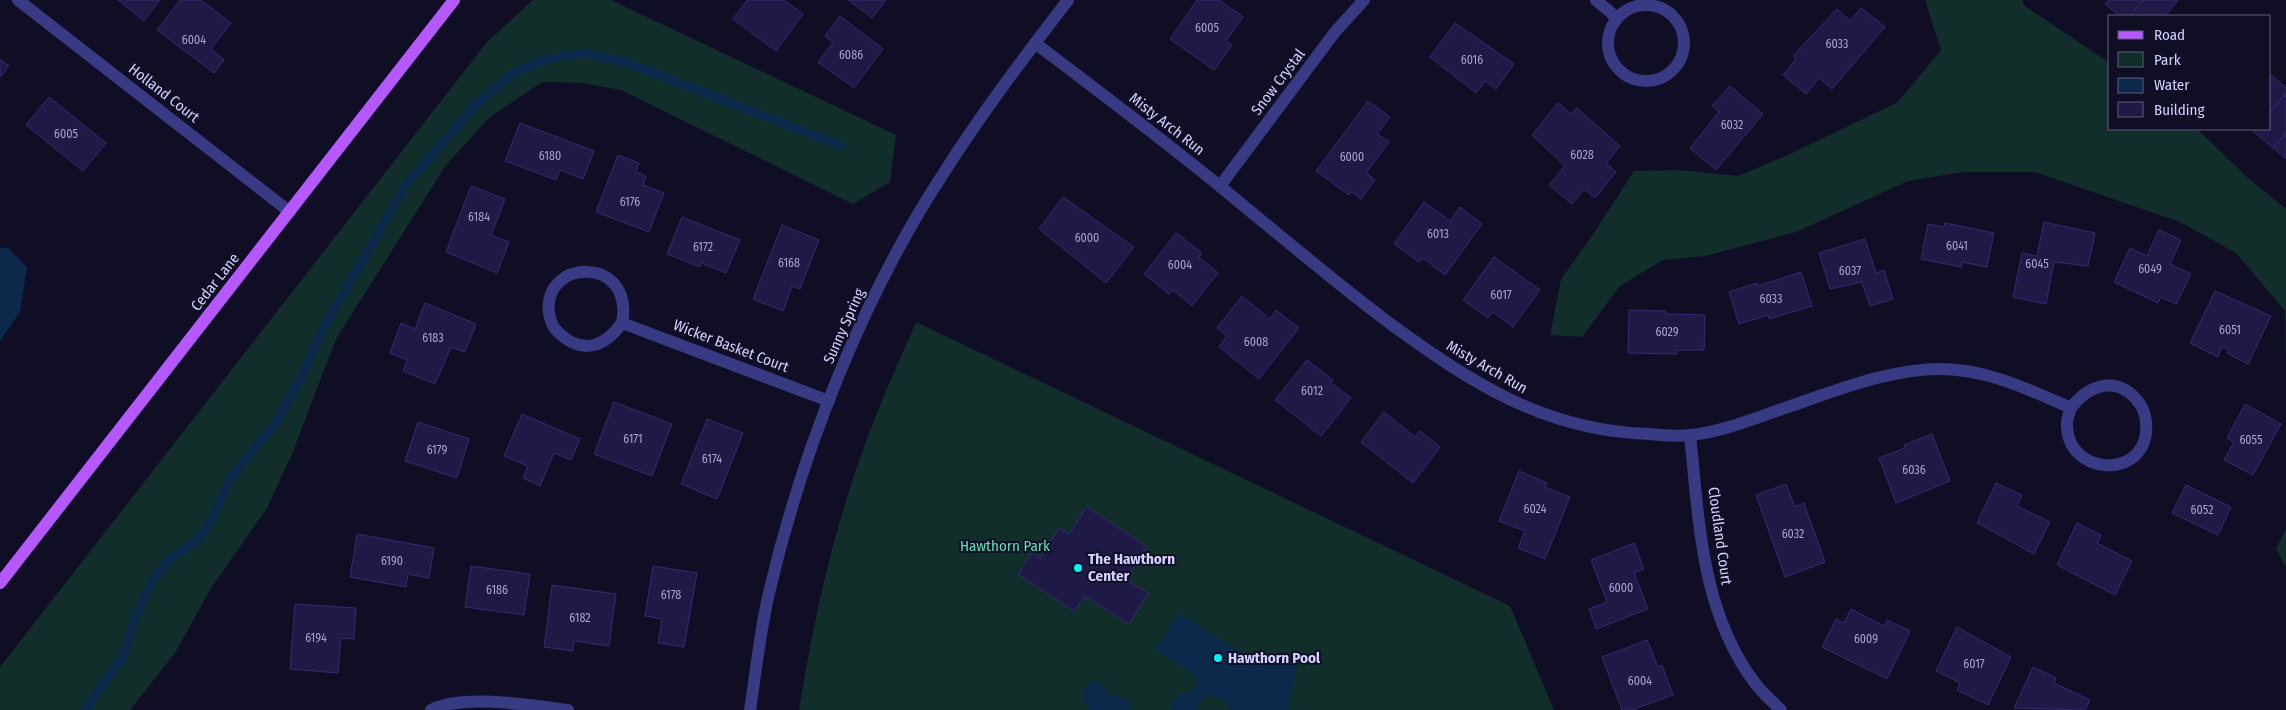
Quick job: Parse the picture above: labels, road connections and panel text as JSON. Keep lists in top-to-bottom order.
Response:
{
  "streets": {
    "main road": ["Cedar Lane"],
    "street": [
      "Snow Crystal",
      "Holland Court",
      "Misty Arch Run",
      "Sunny Spring",
      "Wicker Basket Court",
      "Cloudland Court"
    ]
  },
  "crossings": [
    ["Snow Crystal", "Misty Arch Run"],
    ["Holland Court", "Cedar Lane"],
    ["Misty Arch Run", "Sunny Spring"],
    ["Misty Arch Run", "Cloudland Court"],
    ["Sunny Spring", "Wicker Basket Court"]
  ],
  "parks": ["Hawthorn Park"],
  "places": ["The Hawthorn Center", "Hawthorn Pool"],
  "house_numbers": [
    "6005",
    "6004",
    "6033",
    "6086",
    "6016",
    "6032",
    "6005",
    "6028",
    "6180",
    "6000",
    "6176",
    "6184",
    "6013",
    "6000",
    "6041",
    "6172",
    "6168",
    "6045",
    "6004",
    "6049",
    "6037",
    "6017",
    "6033",
    "6051",
    "6029",
    "6183",
    "6008",
    "6012",
    "6171",
    "6055",
    "6179",
    "6174",
    "6036",
    "6024",
    "6052",
    "6032",
    "6190",
    "6000",
    "6186",
    "6178",
    "6182",
    "6194",
    "6009",
    "6017",
    "6004"
  ],
  "legend": [
    "Road",
    "Park",
    "Water",
    "Building"
  ]
}
